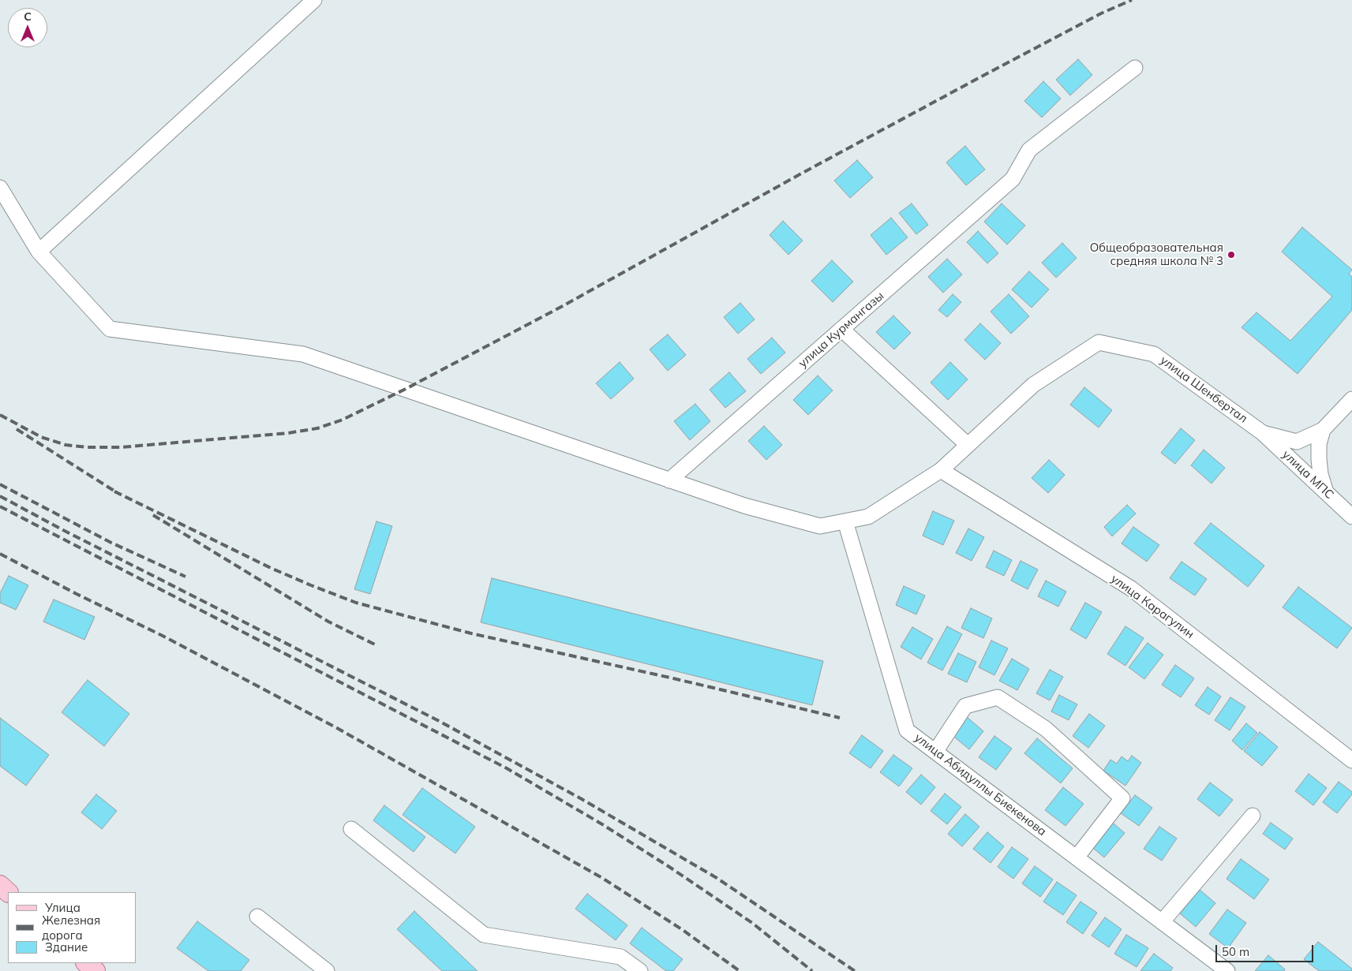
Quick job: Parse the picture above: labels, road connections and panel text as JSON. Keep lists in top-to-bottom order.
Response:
{
  "streets": {
    "street": [
      "улица Курмангазы",
      "улица Шенбертал",
      "улица МПС",
      "улица Карагулин",
      "улица Абидуллы Биекенова"
    ]
  },
  "crossings": [
    ["улица Курмангазы", "улица Шенбертал"],
    ["улица Шенбертал", "улица МПС"],
    ["улица Шенбертал", "улица Карагулин"],
    ["улица Шенбертал", "улица Абидуллы Биекенова"]
  ],
  "places": ["Общеобразовательная средняя школа № 3"],
  "legend": ["Улица", "Железная дорога", "Здание"],
  "scale_bar": "50 m",
  "north": "top"
}
